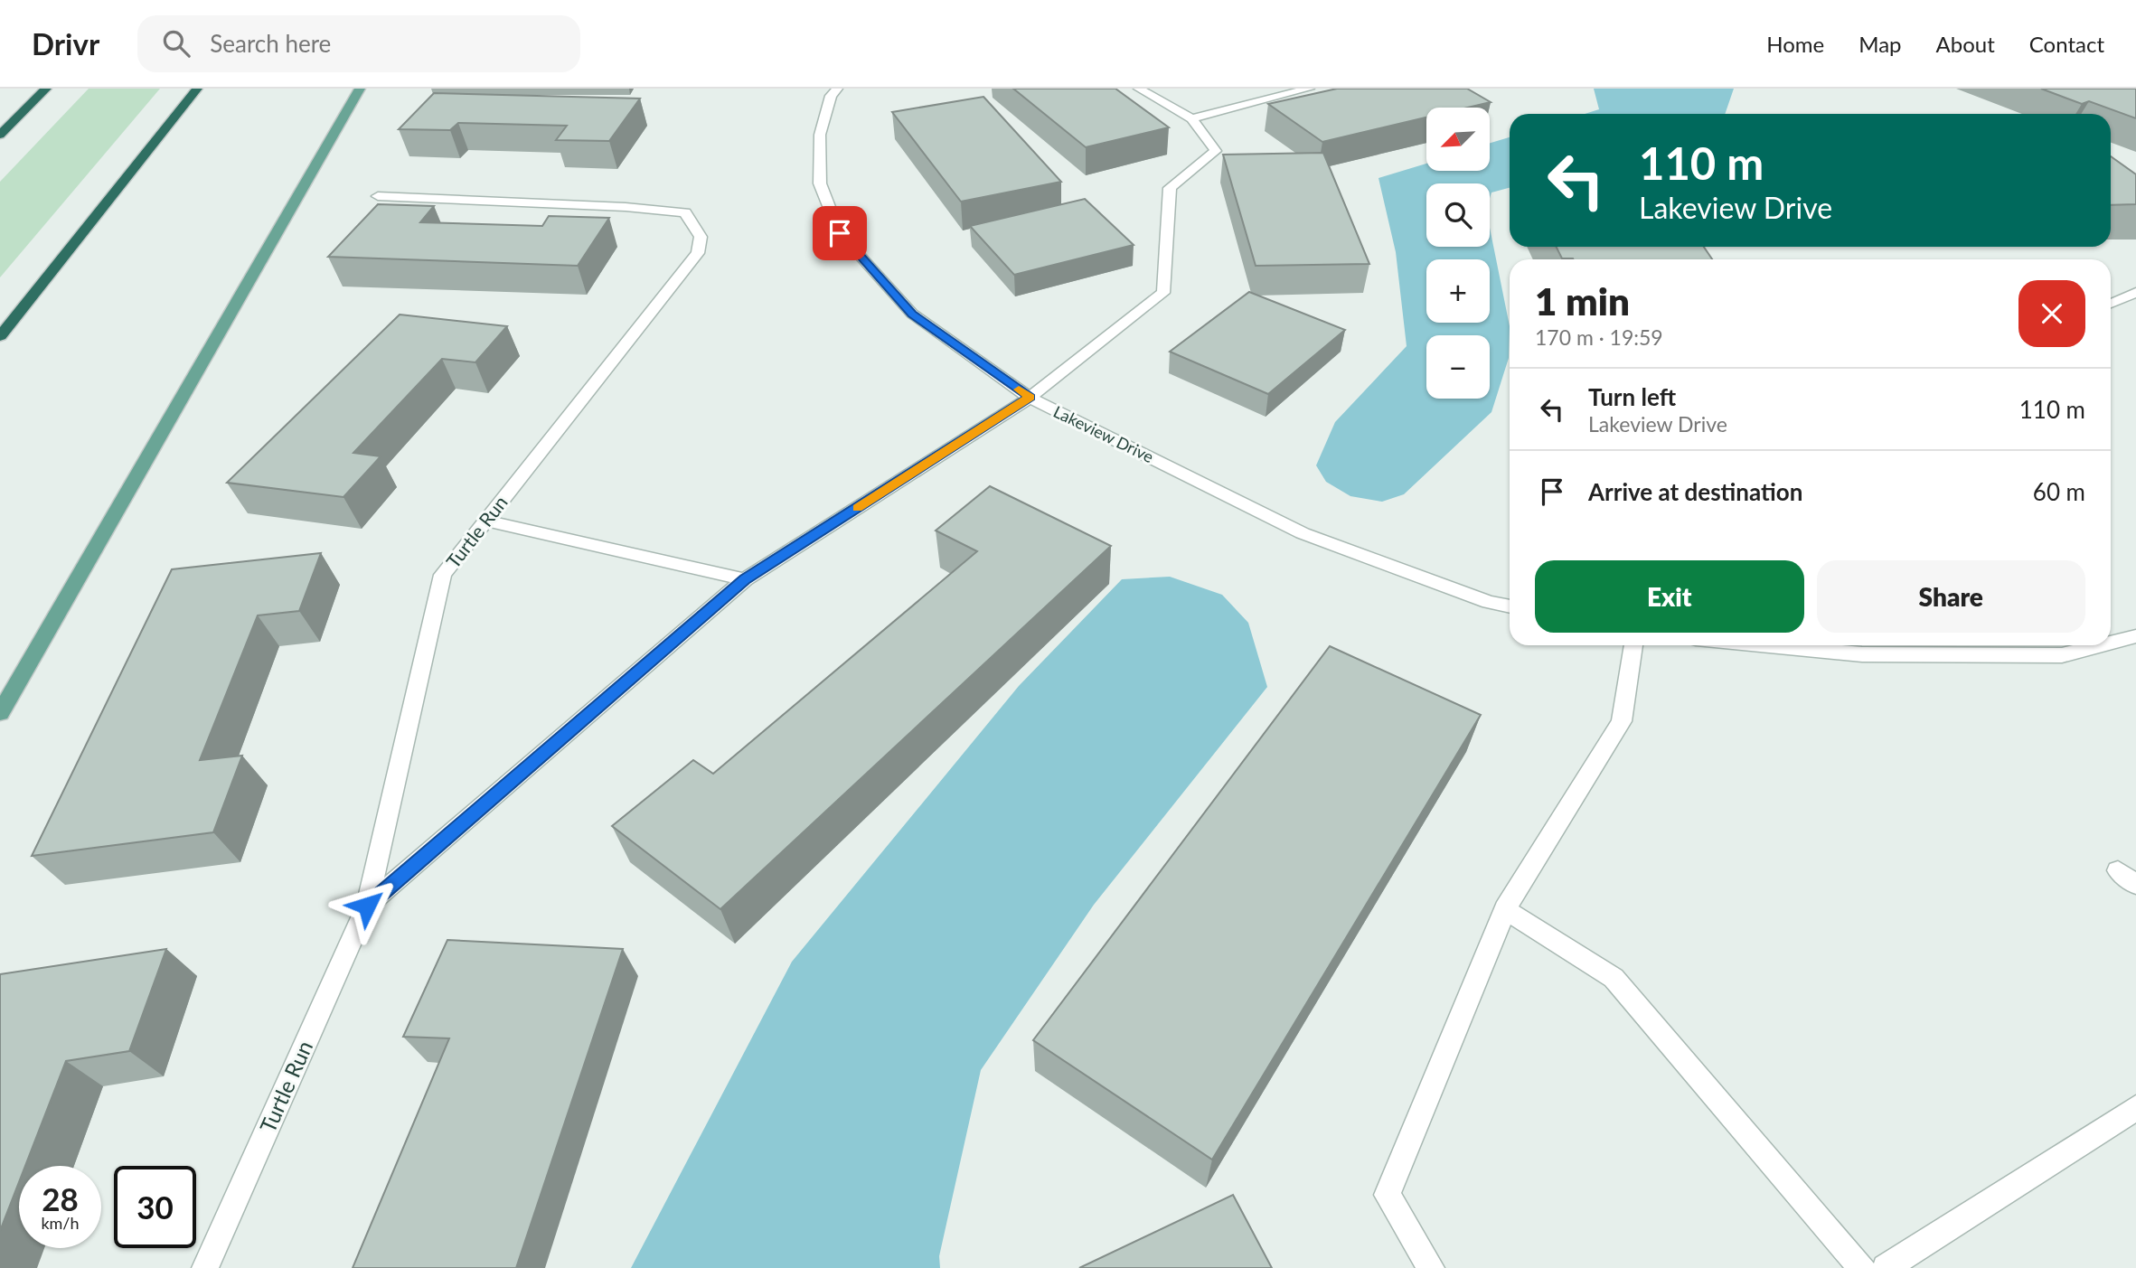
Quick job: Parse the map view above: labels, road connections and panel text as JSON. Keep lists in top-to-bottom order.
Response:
{
  "streets": {
    "street": ["Lakeview Drive", "Turtle Run"]
  },
  "crossings": [
    ["Lakeview Drive", "Turtle Run"]
  ],
  "north": "bottom left",
  "page": {
    "header": "Drivr",
    "search": "Search here",
    "nav": [
      "Home",
      "Map",
      "About",
      "Contact"
    ],
    "map_buttons": ["+", "−"],
    "turn": ["110 m", "Lakeview Drive"],
    "heading": ["1 min", "170 m · 19:59"],
    "list": [
      {
        "name": "Turn left",
        "note": "Lakeview Drive",
        "value": "110 m"
      },
      {
        "name": "Arrive at destination",
        "value": "60 m"
      }
    ],
    "buttons": ["Exit", "Share"],
    "speed": "28 km/h",
    "limit": "30"
  }
}
